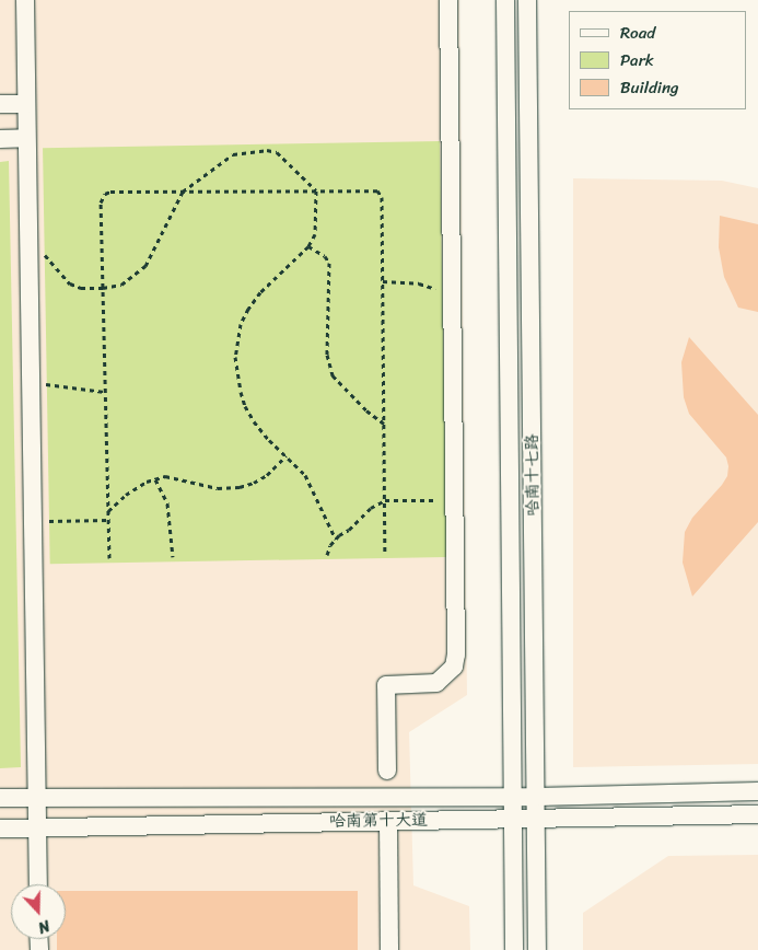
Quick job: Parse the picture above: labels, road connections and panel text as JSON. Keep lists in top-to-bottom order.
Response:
{
  "streets": {
    "street": ["哈南十七路", "哈南第十大道"]
  },
  "crossings": [
    ["哈南十七路", "哈南第十大道"]
  ],
  "legend": ["Road", "Park", "Building"],
  "north": "bottom"
}
